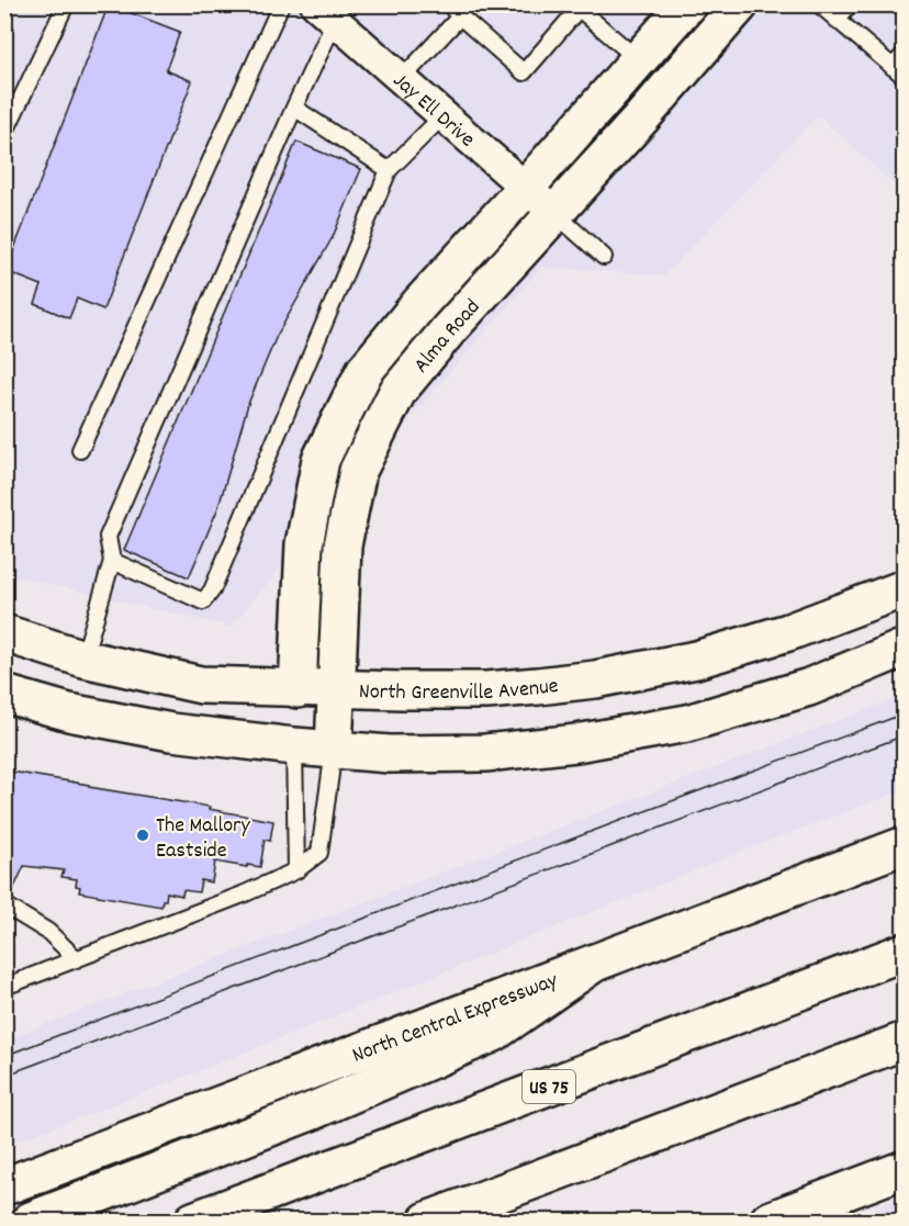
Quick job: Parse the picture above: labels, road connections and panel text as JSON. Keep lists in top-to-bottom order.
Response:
{
  "streets": {
    "main road": [
      "Alma Road",
      "North Greenville Avenue",
      "North Central Expressway",
      "US 75"
    ],
    "street": ["Jay Ell Drive"]
  },
  "crossings": [
    ["Jay Ell Drive", "Alma Road"],
    ["Alma Road", "North Greenville Avenue"]
  ],
  "places": ["The Mallory Eastside"]
}
